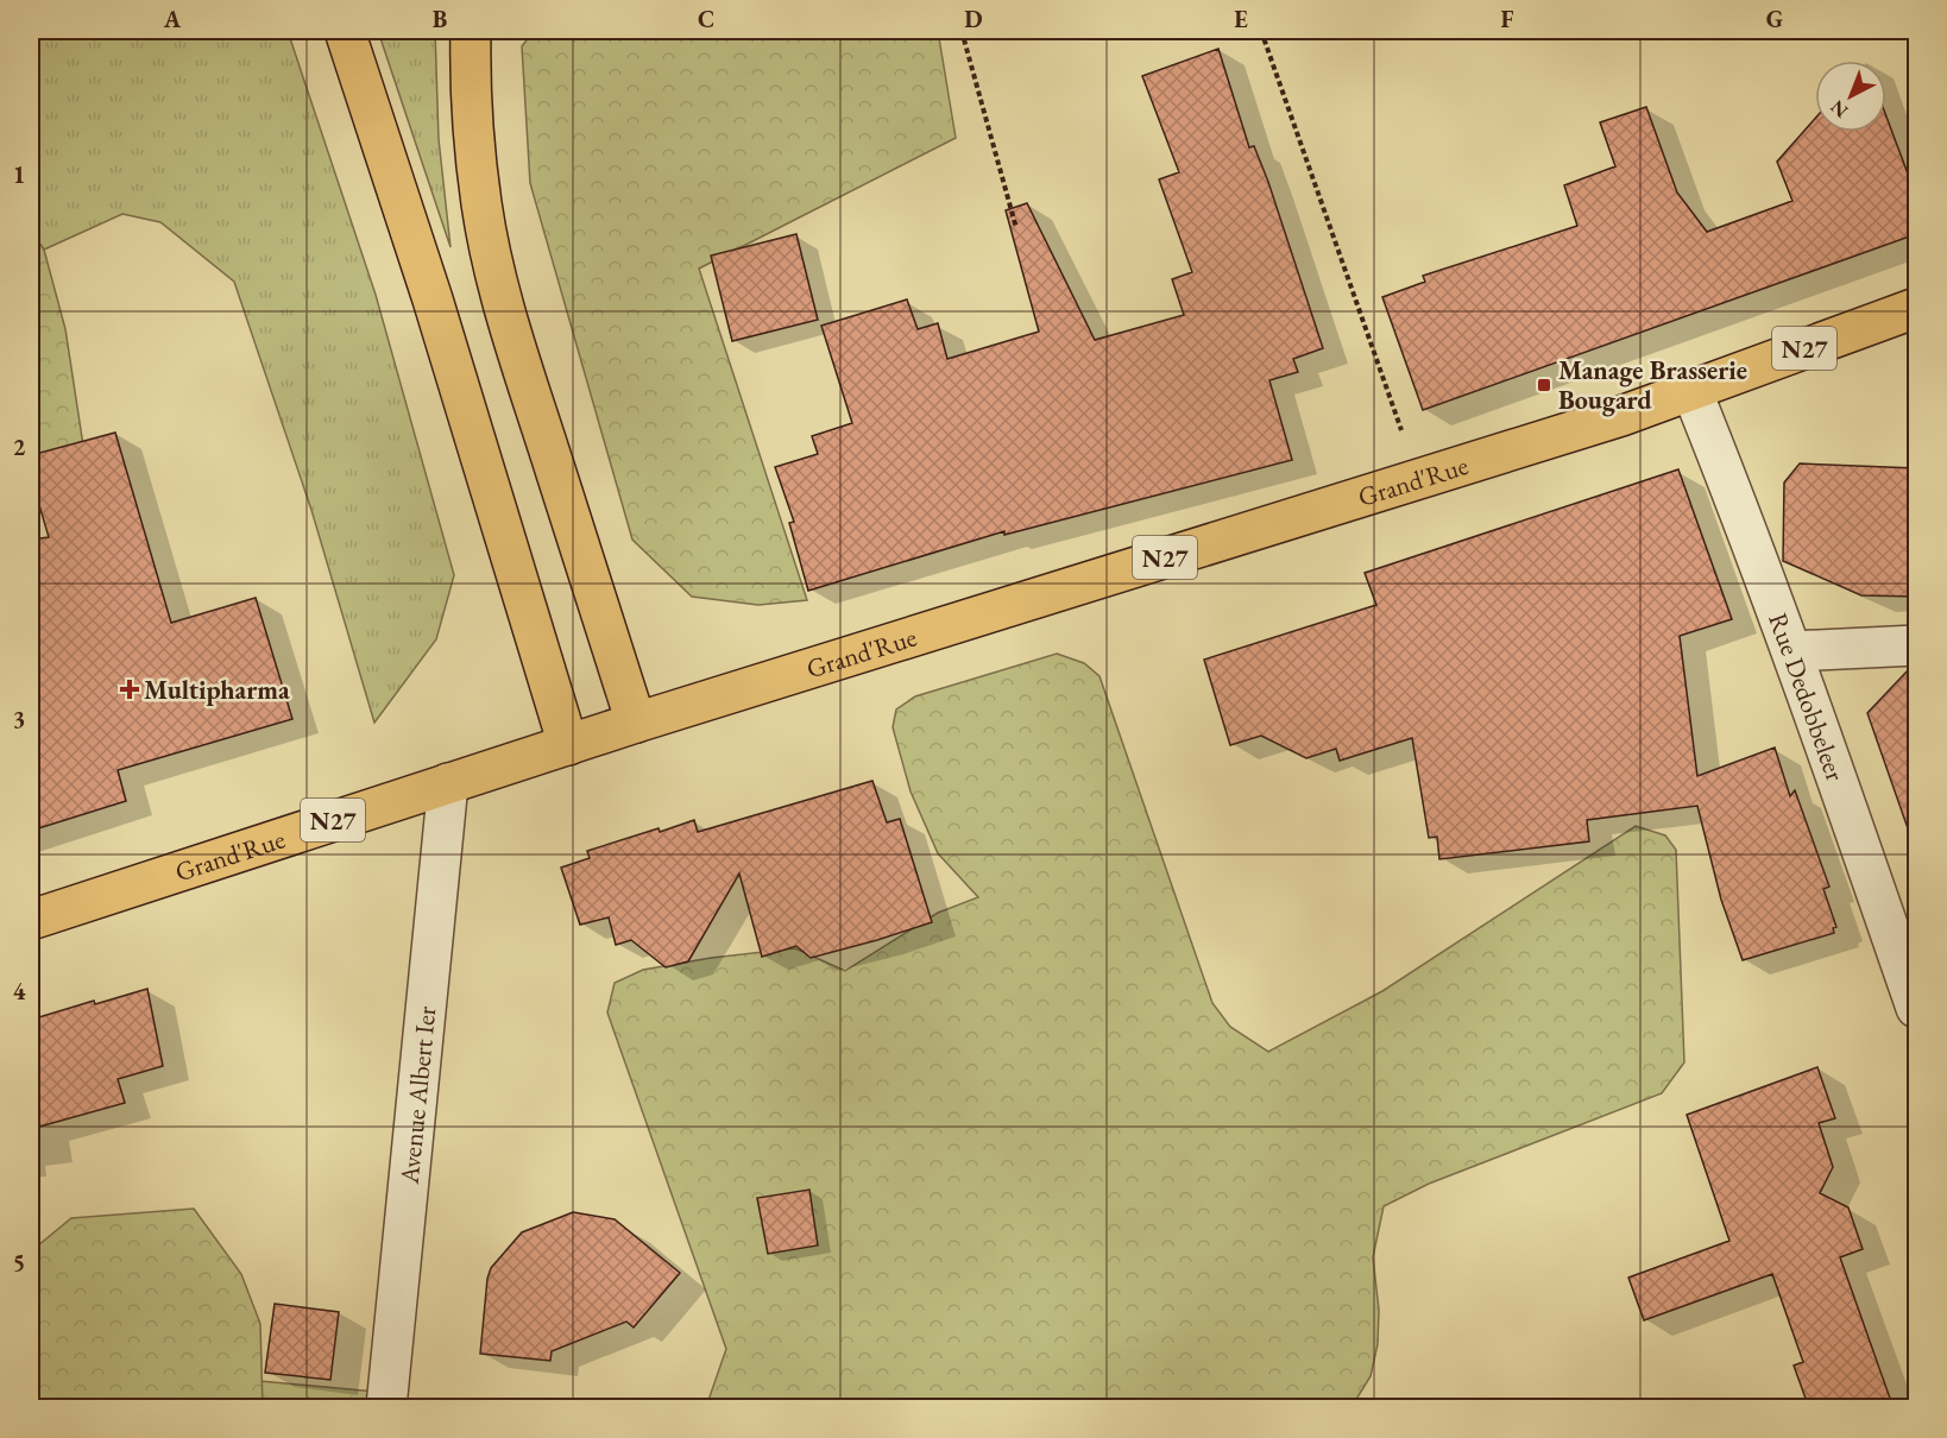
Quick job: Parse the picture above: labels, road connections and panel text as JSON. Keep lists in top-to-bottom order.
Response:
{
  "streets": {
    "main road": ["N27", "Grand'Rue"],
    "street": ["Rue Dedobbeleer", "Avenue Albert Ier"]
  },
  "crossings": [
    ["N27", "Grand'Rue"],
    ["N27", "Rue Dedobbeleer"],
    ["Grand'Rue", "Rue Dedobbeleer"],
    ["Grand'Rue", "Avenue Albert Ier"]
  ],
  "places": {
    "transit": ["Manage Brasserie Bougard"],
    "health": ["Multipharma"]
  },
  "north": "bottom left",
  "grid": {
    "columns": [
      "A",
      "B",
      "C",
      "D",
      "E",
      "F",
      "G"
    ],
    "rows": [
      "1",
      "2",
      "3",
      "4",
      "5"
    ]
  }
}
